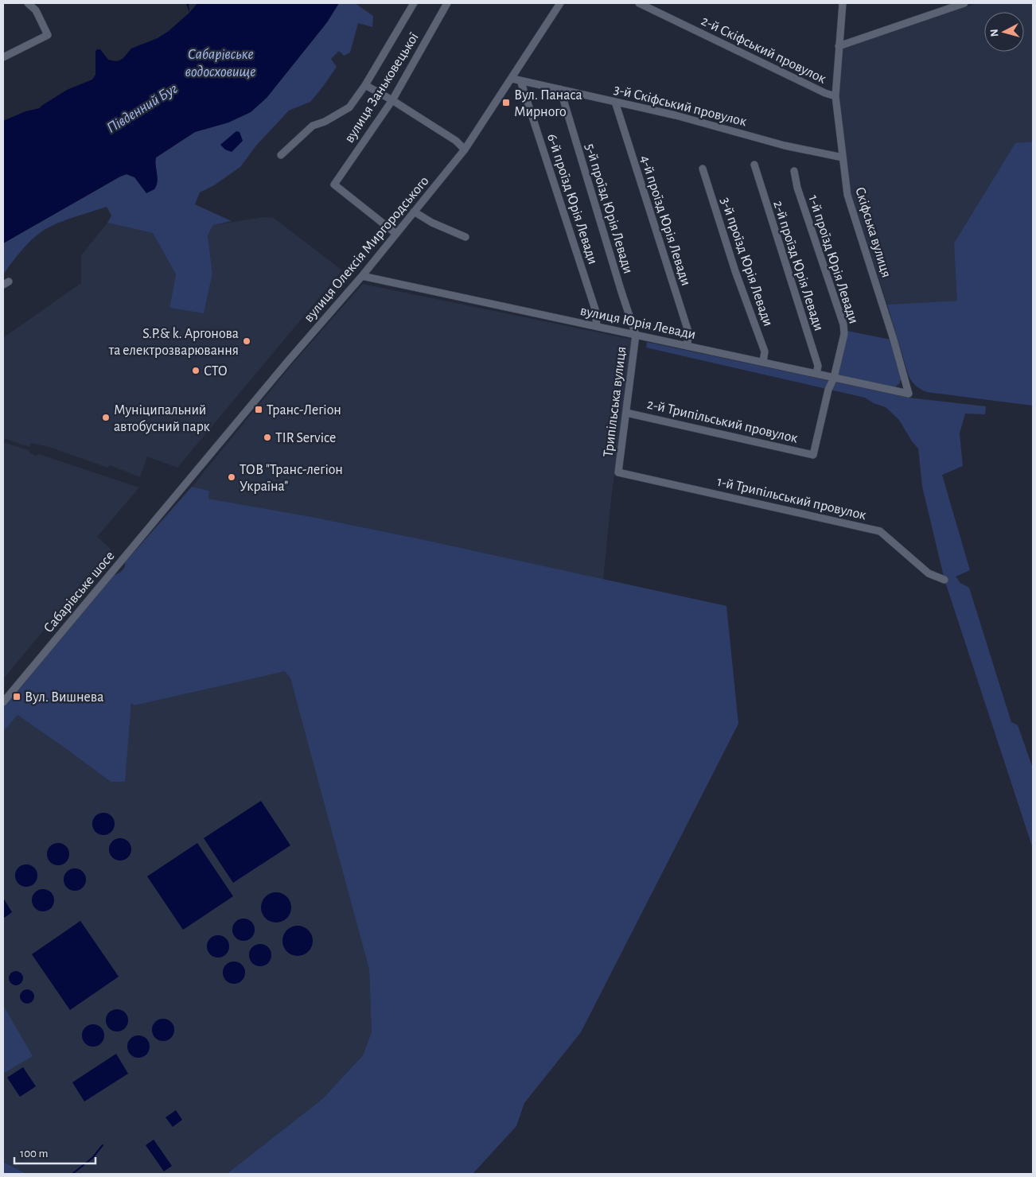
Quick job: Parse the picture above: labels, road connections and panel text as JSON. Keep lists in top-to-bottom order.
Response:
{
  "streets": {
    "street": [
      "2-й Скіфський провулок",
      "вулиця Заньковецької",
      "3-й Скіфський провулок",
      "6-й проїзд Юрія Левади",
      "5-й проїзд Юрія Левади",
      "4-й проїзд Юрія Левади",
      "Скіфська вулиця",
      "вулиця Олексія Миргородського",
      "1-й проїзд Юрія Левади",
      "3-й проїзд Юрія Левади",
      "2-й проїзд Юрія Левади",
      "вулиця Юрія Левади",
      "Трипільська вулиця",
      "2-й Трипільський провулок",
      "1-й Трипільський провулок",
      "Сабарівське шосе"
    ]
  },
  "crossings": [
    ["2-й Скіфський провулок", "Скіфська вулиця"],
    ["вулиця Заньковецької", "вулиця Олексія Миргородського"],
    ["3-й Скіфський провулок", "6-й проїзд Юрія Левади"],
    ["3-й Скіфський провулок", "5-й проїзд Юрія Левади"],
    ["3-й Скіфський провулок", "4-й проїзд Юрія Левади"],
    ["3-й Скіфський провулок", "Скіфська вулиця"],
    ["3-й Скіфський провулок", "вулиця Олексія Миргородського"],
    ["6-й проїзд Юрія Левади", "вулиця Юрія Левади"],
    ["5-й проїзд Юрія Левади", "вулиця Юрія Левади"],
    ["5-й проїзд Юрія Левади", "Трипільська вулиця"],
    ["4-й проїзд Юрія Левади", "вулиця Юрія Левади"],
    ["Скіфська вулиця", "вулиця Юрія Левади"],
    ["вулиця Олексія Миргородського", "вулиця Юрія Левади"],
    ["вулиця Олексія Миргородського", "Сабарівське шосе"],
    ["1-й проїзд Юрія Левади", "вулиця Юрія Левади"],
    ["1-й проїзд Юрія Левади", "2-й Трипільський провулок"],
    ["3-й проїзд Юрія Левади", "вулиця Юрія Левади"],
    ["2-й проїзд Юрія Левади", "вулиця Юрія Левади"],
    ["вулиця Юрія Левади", "Трипільська вулиця"],
    ["Трипільська вулиця", "2-й Трипільський провулок"],
    ["Трипільська вулиця", "1-й Трипільський провулок"]
  ],
  "water": ["Сабарівське водосховище", "Південний Буг"],
  "places": {
    "transit": ["Вул. Панаса Мирного", "Транс-Легіон", "Вул. Вишнева"],
    "other": [
      "S.P.& k. Аргонова та електрозварювання",
      "СТО",
      "Муніципальний автобусний парк",
      "TIR Service",
      "ТОВ \"Транс-легіон Україна\""
    ]
  },
  "scale_bar": "100 m",
  "north": "left"
}
